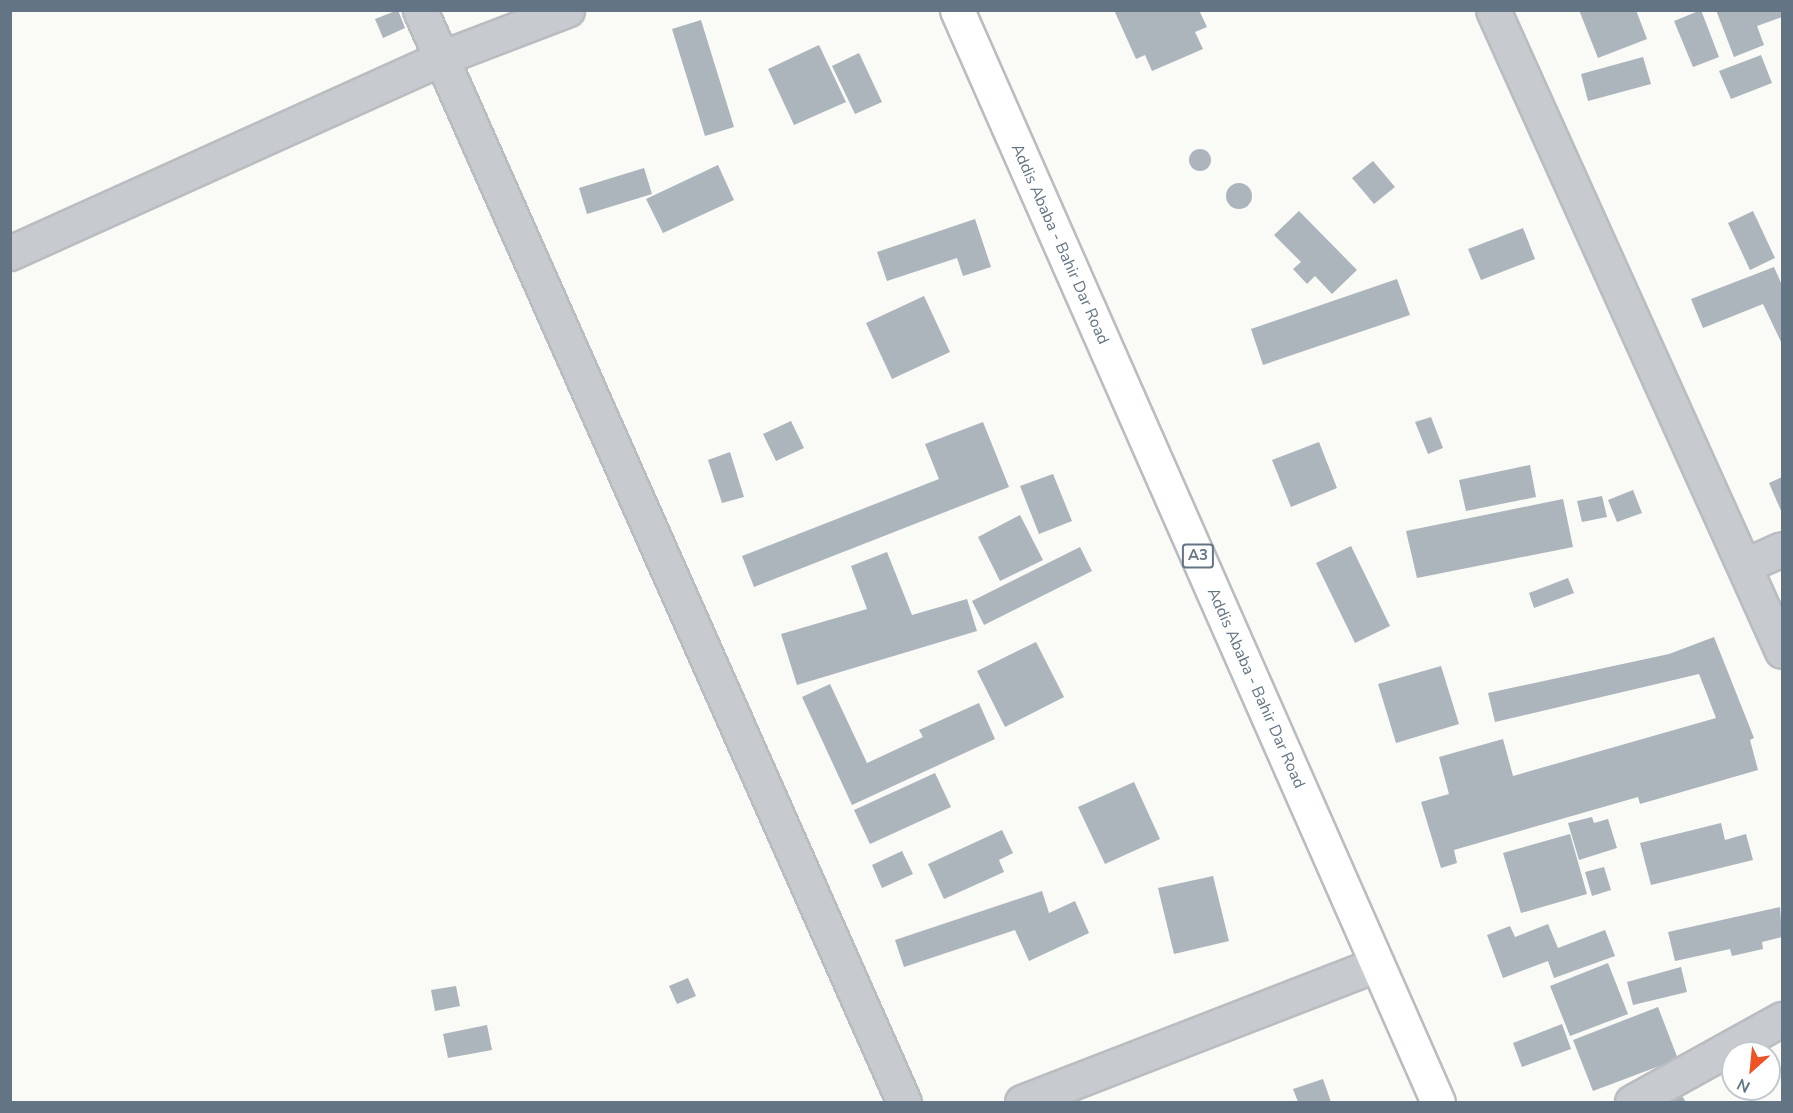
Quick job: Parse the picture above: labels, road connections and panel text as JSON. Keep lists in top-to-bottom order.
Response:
{
  "streets": {
    "highway": ["Addis Ababa - Bahir Dar Road", "A3"]
  },
  "north": "bottom left"
}
